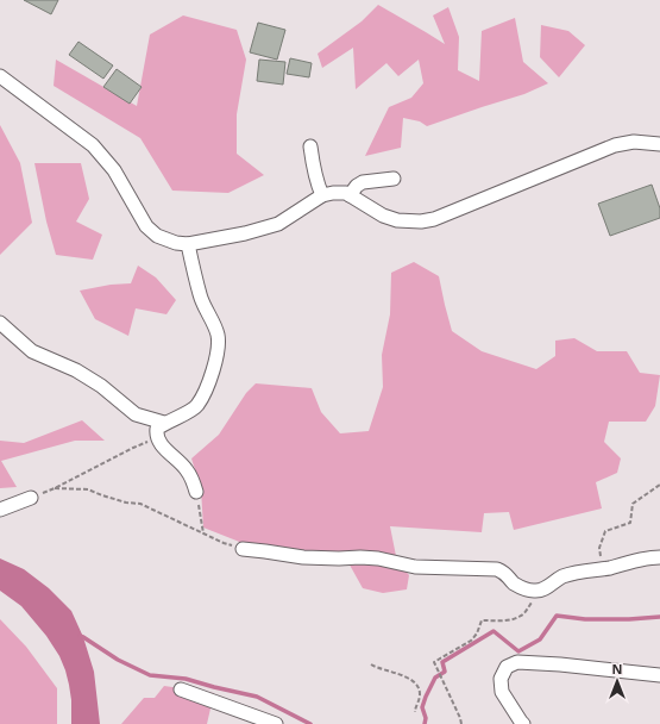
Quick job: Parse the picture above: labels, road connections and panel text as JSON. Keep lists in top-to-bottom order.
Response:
{
  "north": "top"
}
